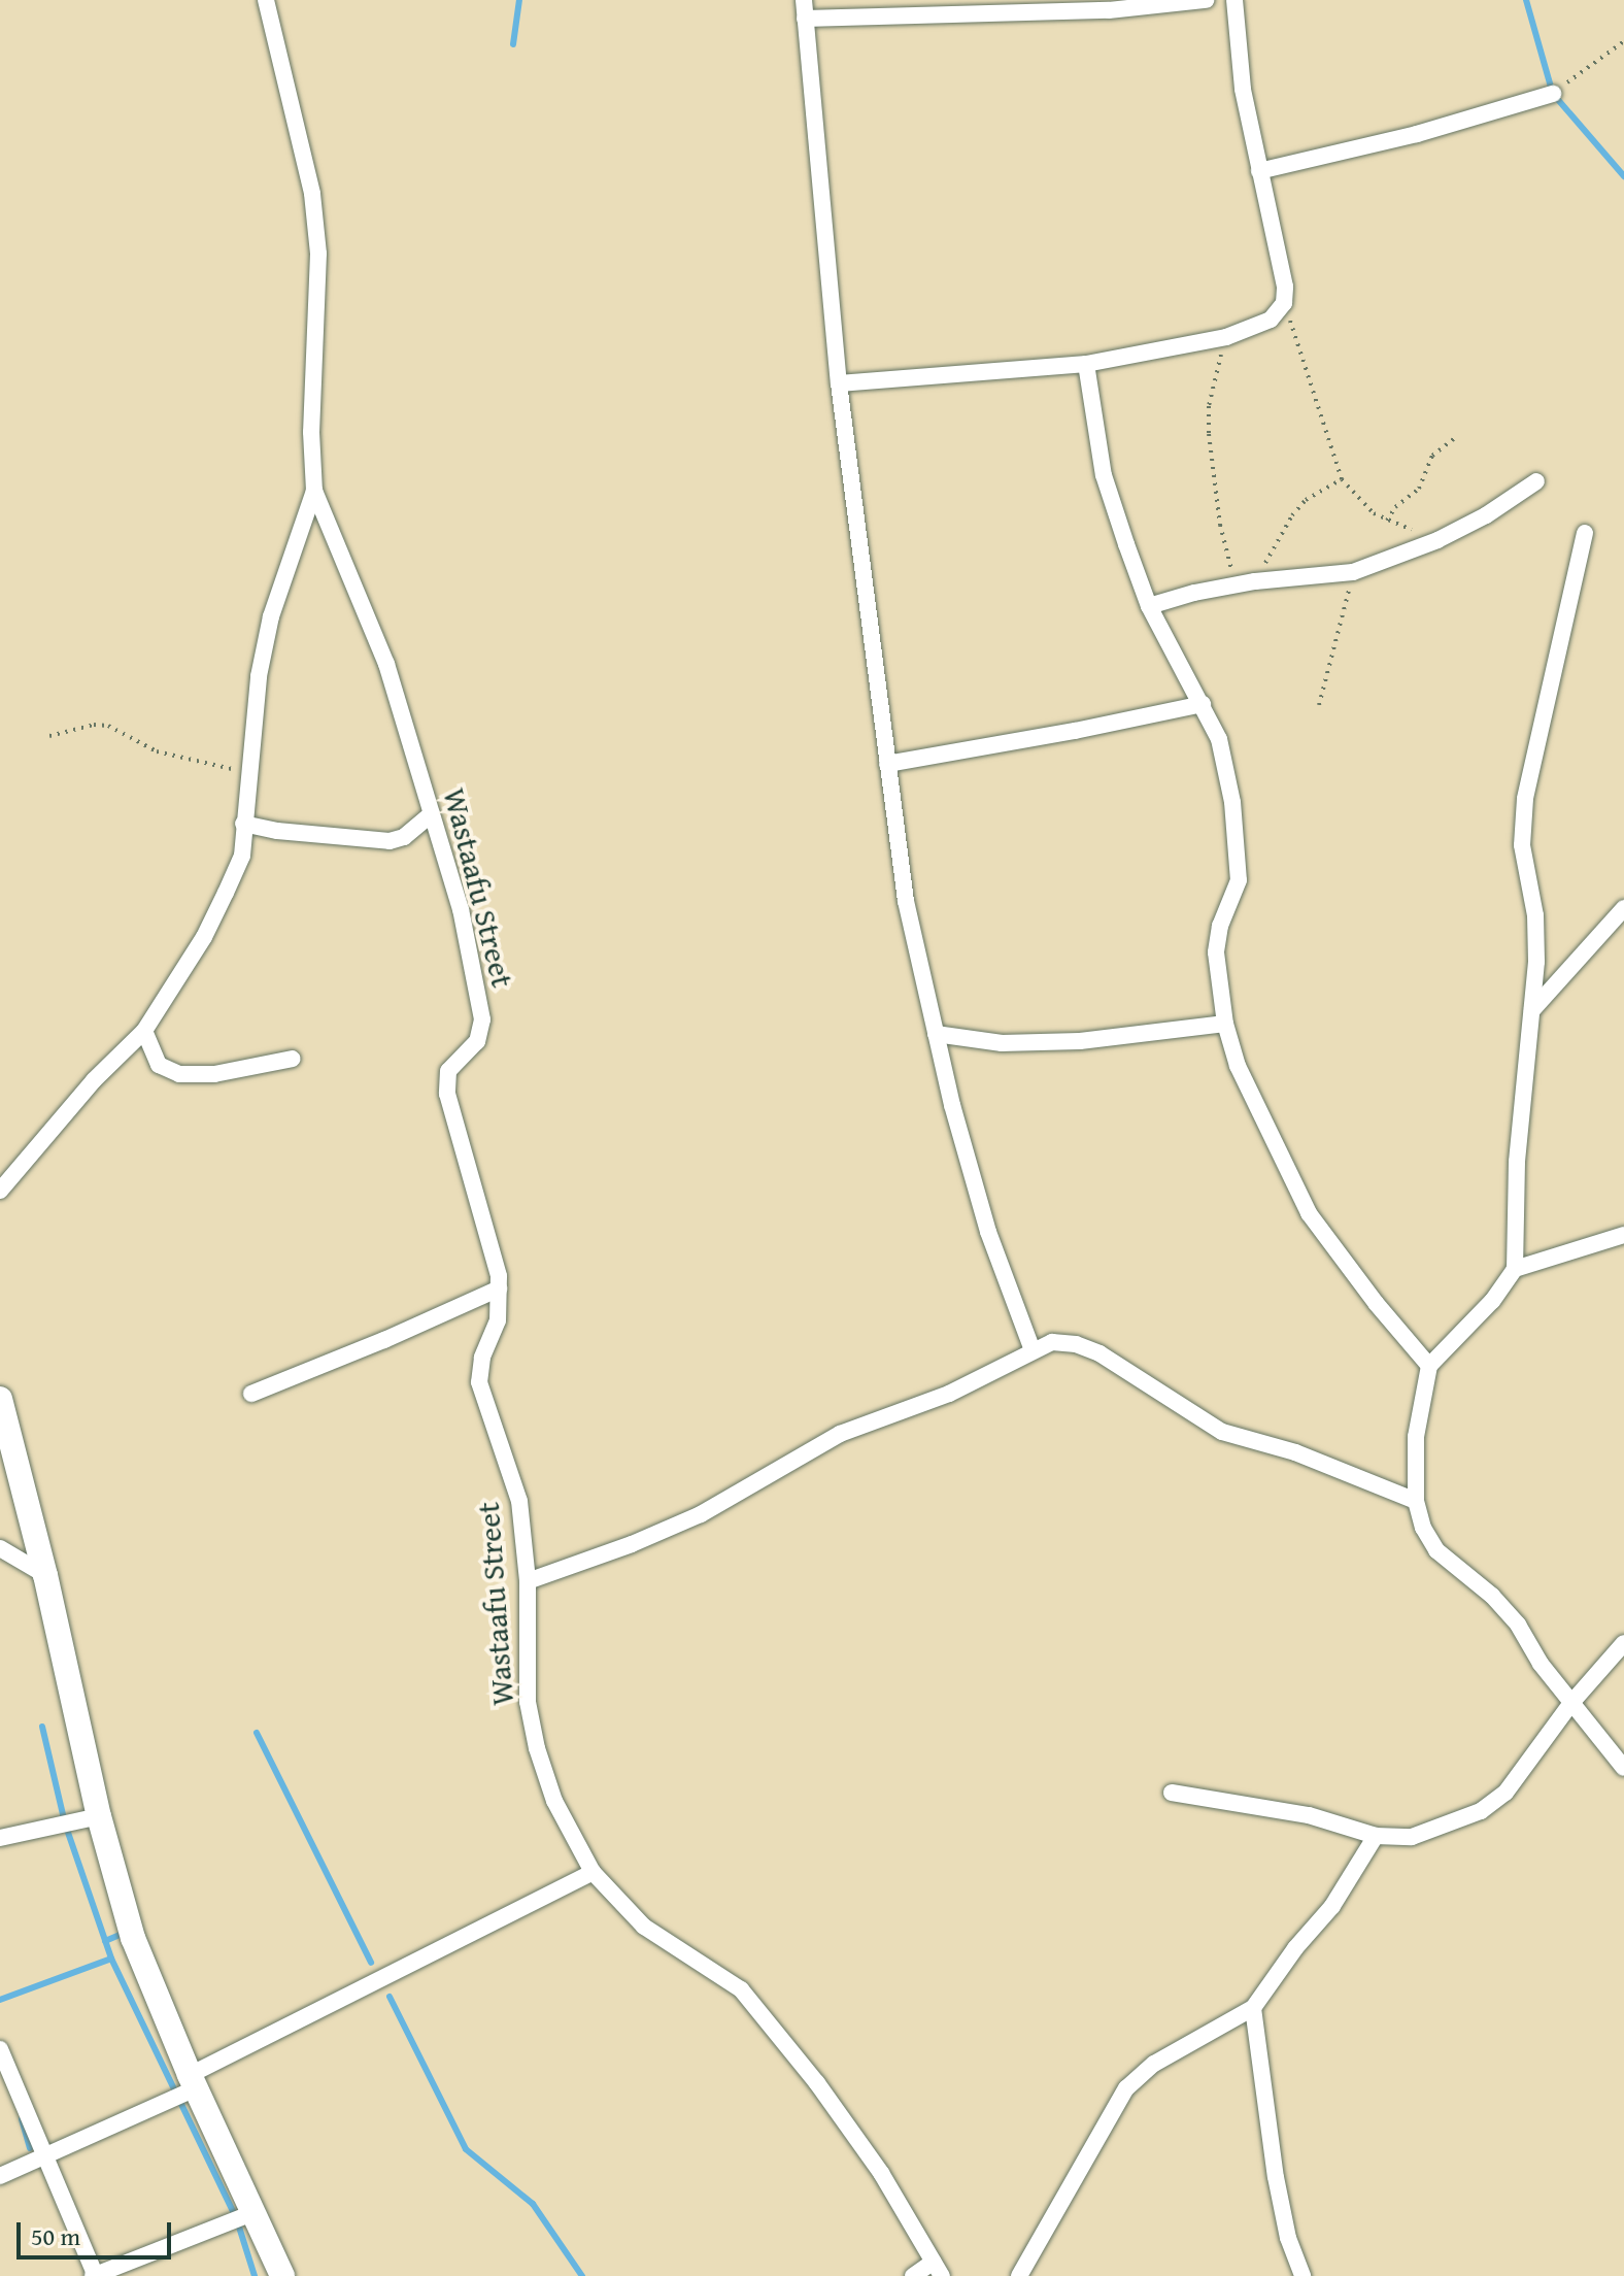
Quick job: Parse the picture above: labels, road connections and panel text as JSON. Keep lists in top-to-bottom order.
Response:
{
  "streets": {
    "street": ["Wastaafu Street"]
  },
  "scale_bar": "50 m"
}
